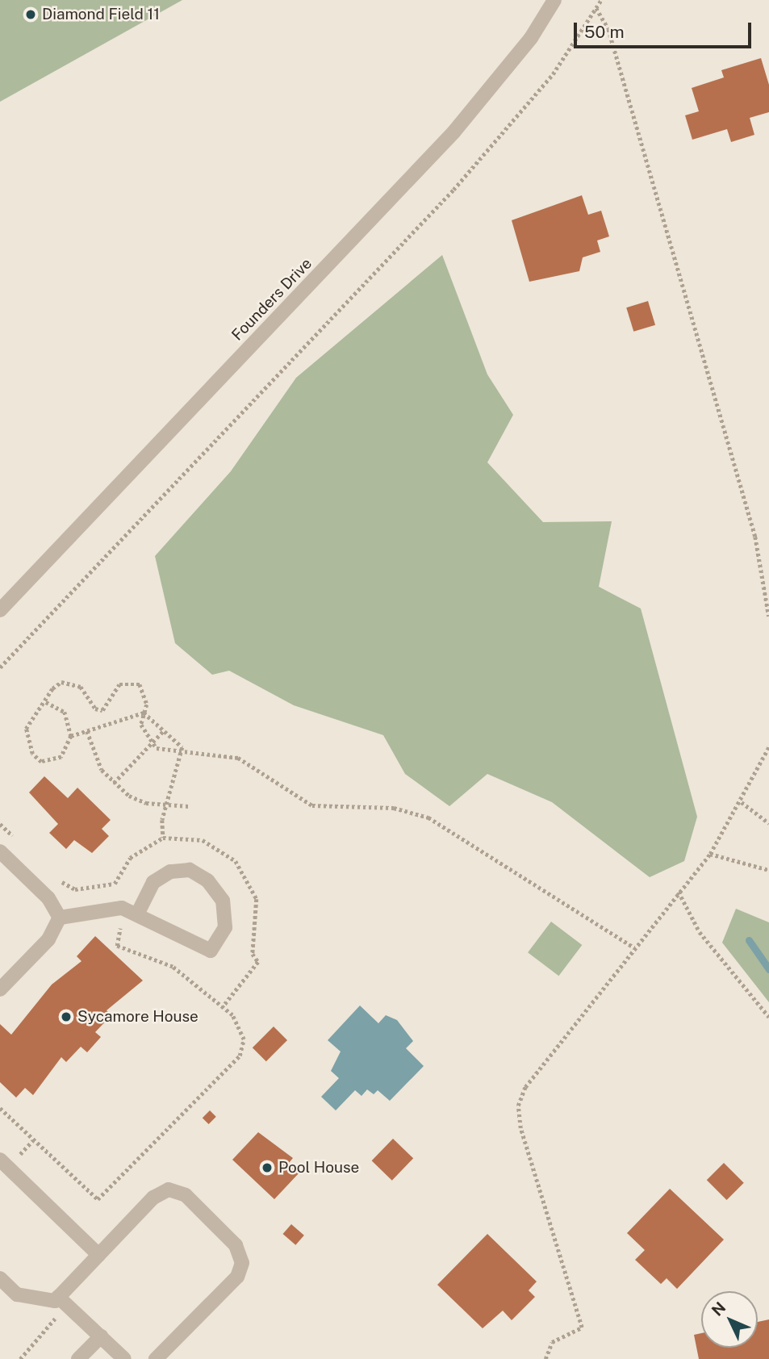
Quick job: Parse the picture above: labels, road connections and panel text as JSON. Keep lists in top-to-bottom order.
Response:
{
  "streets": {
    "street": ["Founders Drive"]
  },
  "places": ["Diamond Field 11", "Sycamore House", "Pool House"],
  "scale_bar": "50 m",
  "north": "top left"
}
